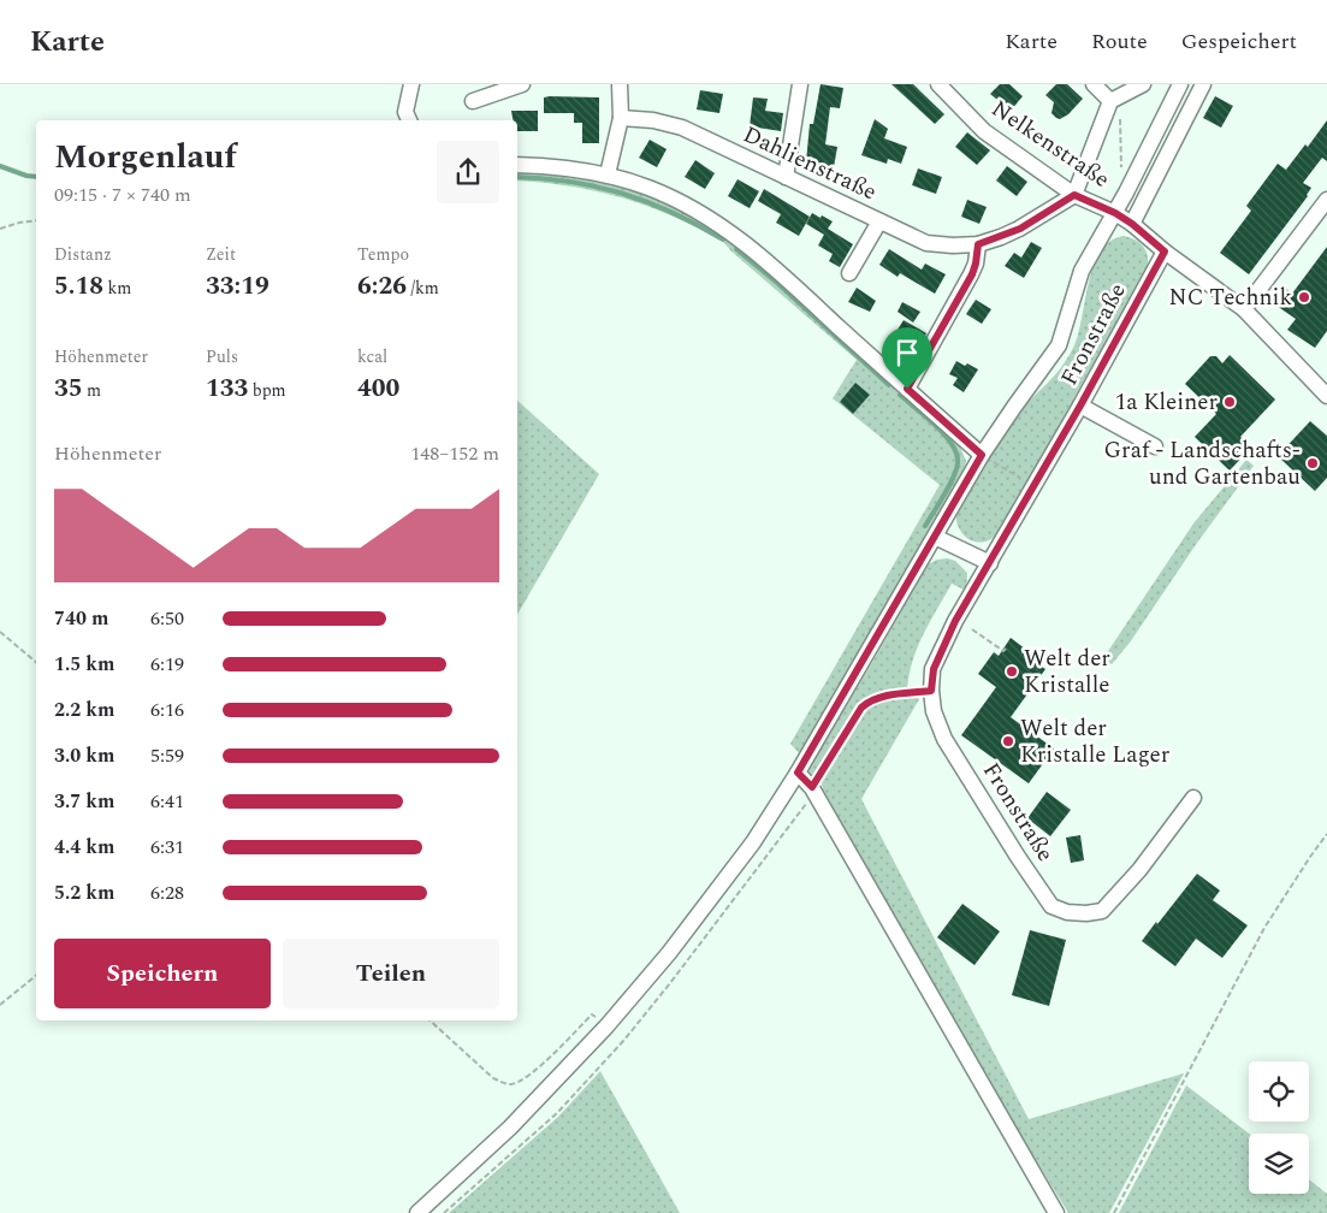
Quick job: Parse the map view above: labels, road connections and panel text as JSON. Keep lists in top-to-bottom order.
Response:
{
  "streets": {
    "street": ["Nelkenstraße", "Dahlienstraße", "Fronstraße"]
  },
  "crossings": [
    ["Nelkenstraße", "Dahlienstraße"],
    ["Nelkenstraße", "Fronstraße"]
  ],
  "places": [
    "NC Technik",
    "1a Kleiner",
    "Graf - Landschafts- und Gartenbau",
    "Welt der Kristalle",
    "Welt der Kristalle Lager"
  ],
  "page": {
    "header": "Karte",
    "nav": ["Karte", "Route", "Gespeichert"],
    "heading": ["Morgenlauf", "09:15 · 7 × 740 m"],
    "stats": [
      ["Distanz", "5.18 km"],
      ["Zeit", "33:19"],
      ["Tempo", "6:26 /km"],
      ["Höhenmeter", "35 m"],
      ["Puls", "133 bpm"],
      ["kcal", "400"]
    ],
    "chart": ["Höhenmeter", "148–152 m"],
    "list": [
      {
        "name": "740 m",
        "note": "6:50"
      },
      {
        "name": "1.5 km",
        "note": "6:19"
      },
      {
        "name": "2.2 km",
        "note": "6:16"
      },
      {
        "name": "3.0 km",
        "note": "5:59"
      },
      {
        "name": "3.7 km",
        "note": "6:41"
      },
      {
        "name": "4.4 km",
        "note": "6:31"
      },
      {
        "name": "5.2 km",
        "note": "6:28"
      }
    ],
    "buttons": ["Speichern", "Teilen"]
  }
}
